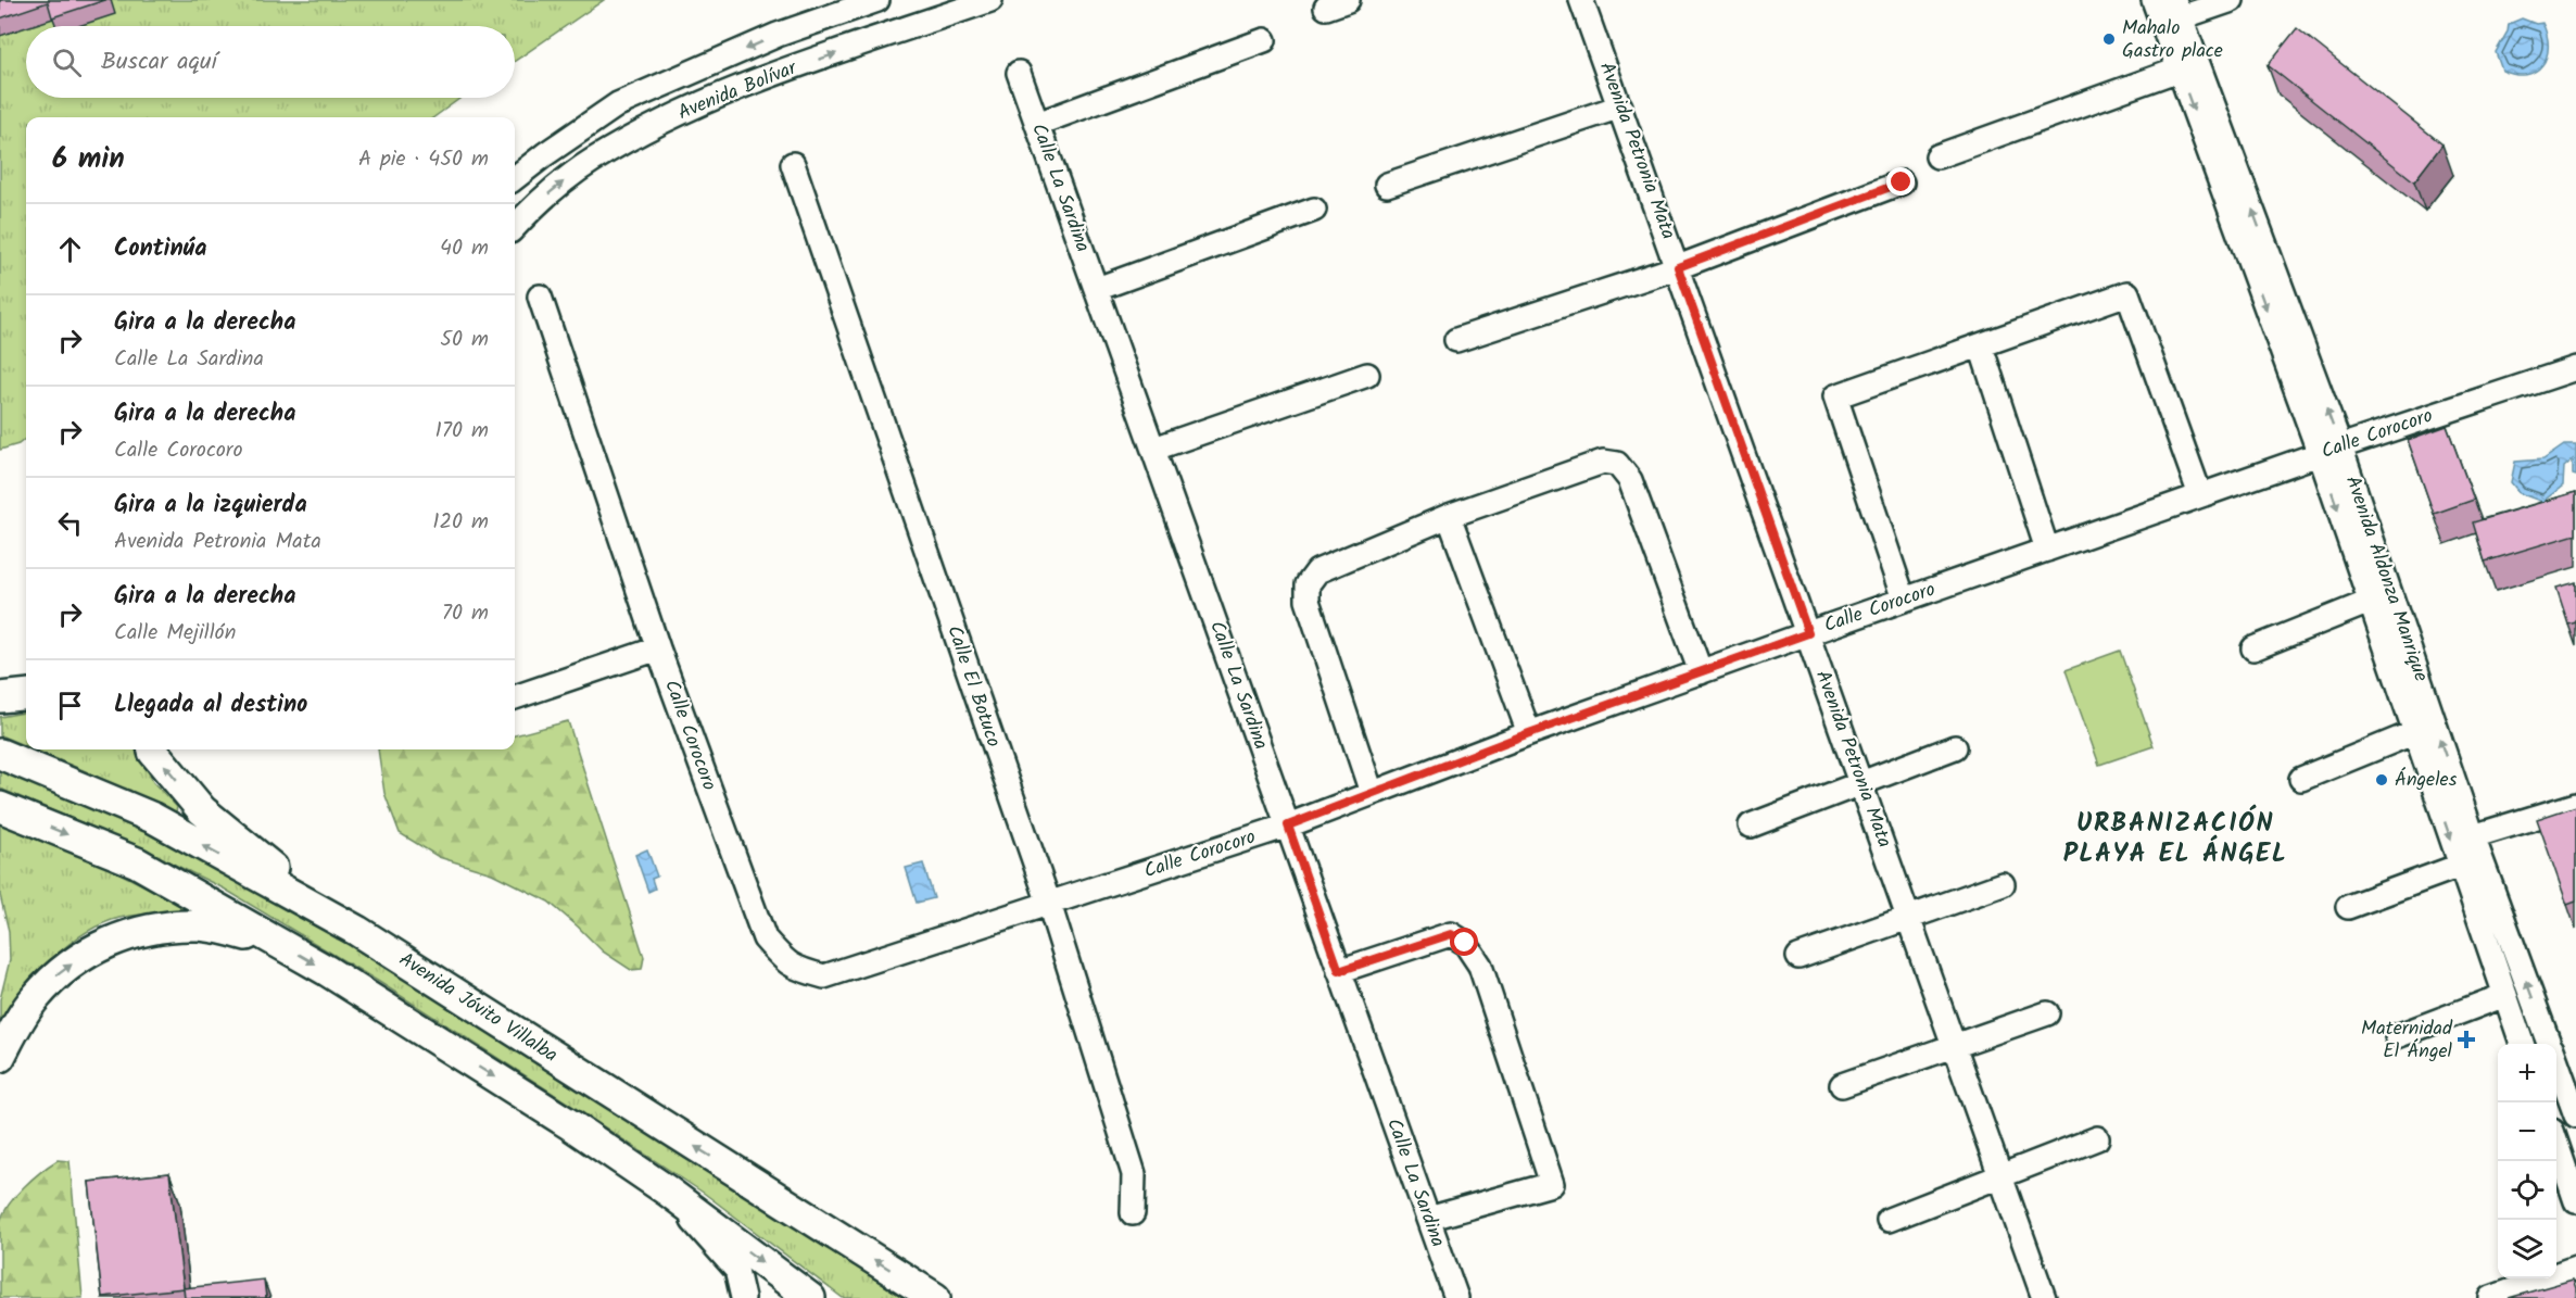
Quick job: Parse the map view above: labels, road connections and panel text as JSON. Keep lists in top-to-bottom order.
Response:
{
  "streets": {
    "main road": ["Avenida Jóvito Villalba"],
    "street": [
      "Avenida Bolívar",
      "Avenida Petronia Mata",
      "Calle La Sardina",
      "Calle Corocoro",
      "Avenida Aldonza Manrique",
      "Calle El Botuco"
    ]
  },
  "crossings": [
    ["Avenida Petronia Mata", "Calle Corocoro"],
    ["Calle La Sardina", "Calle Corocoro"],
    ["Calle Corocoro", "Avenida Aldonza Manrique"],
    ["Calle Corocoro", "Calle El Botuco"]
  ],
  "districts": ["URBANIZACIÓN PLAYA EL ÁNGEL"],
  "places": {
    "other": ["Mahalo Gastro place", "Ángeles"],
    "health": ["Maternidad El Ángel"]
  },
  "page": {
    "search": "Buscar aquí",
    "heading": ["6 min", "A pie · 450 m"],
    "list": [
      ["Continúa", "40 m"],
      ["Gira a la derecha", "Calle La Sardina", "50 m"],
      ["Gira a la derecha", "Calle Corocoro", "170 m"],
      ["Gira a la izquierda", "Avenida Petronia Mata", "120 m"],
      ["Gira a la derecha", "Calle Mejillón", "70 m"],
      "Llegada al destino"
    ],
    "map_buttons": ["+", "−"]
  }
}
